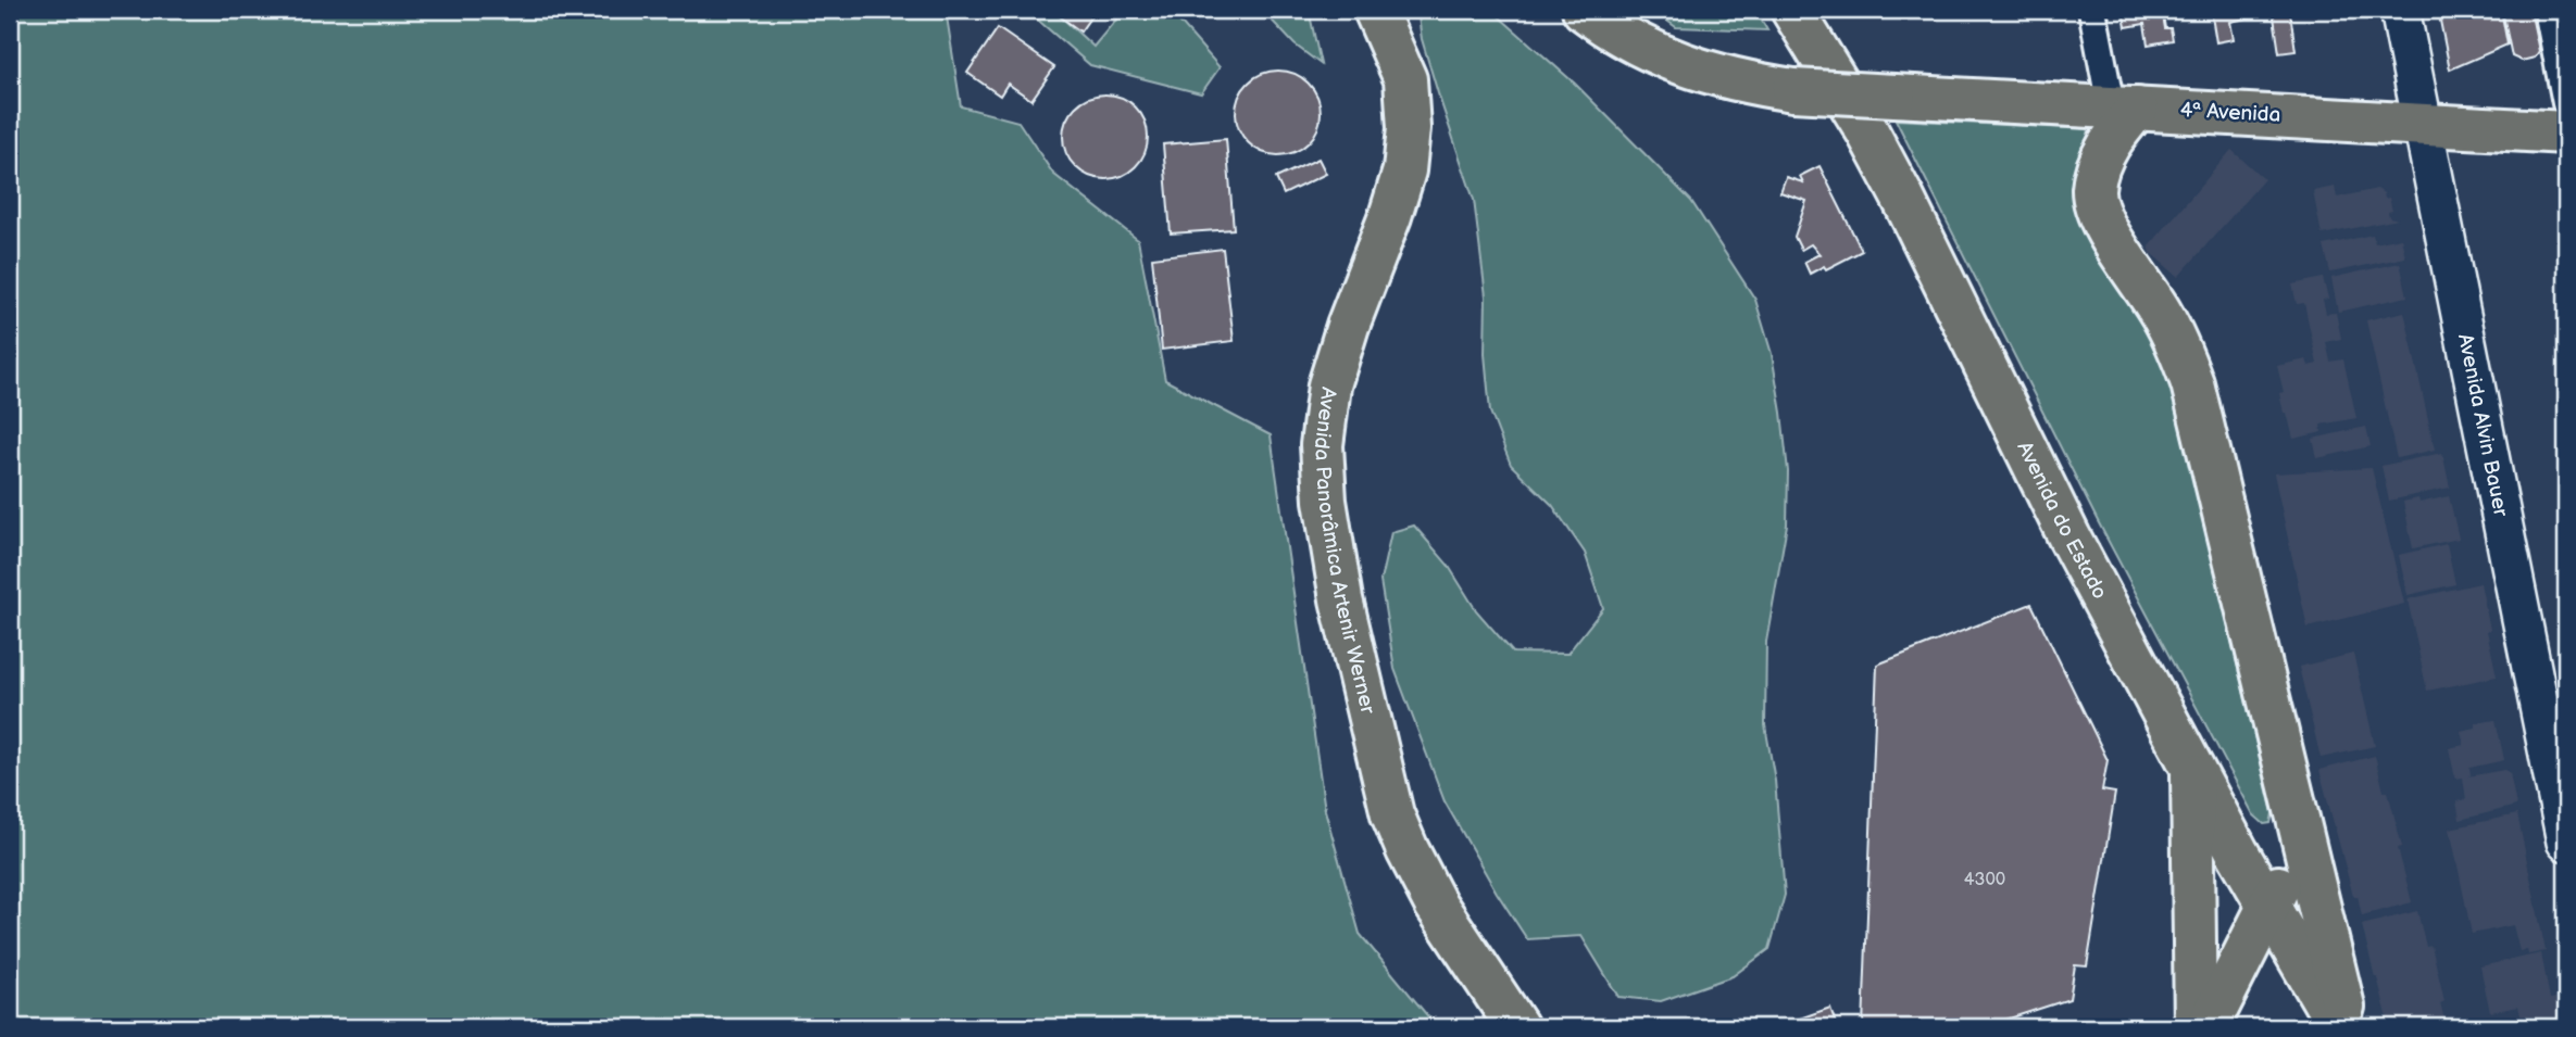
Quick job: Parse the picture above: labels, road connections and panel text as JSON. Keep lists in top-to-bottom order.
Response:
{
  "streets": {
    "main road": [
      "4ª Avenida",
      "Avenida Alvin Bauer",
      "Avenida do Estado",
      "Avenida Panorâmica Artenir Werner"
    ]
  },
  "crossings": [
    ["4ª Avenida", "Avenida Alvin Bauer"]
  ],
  "house_numbers": ["4300"]
}
